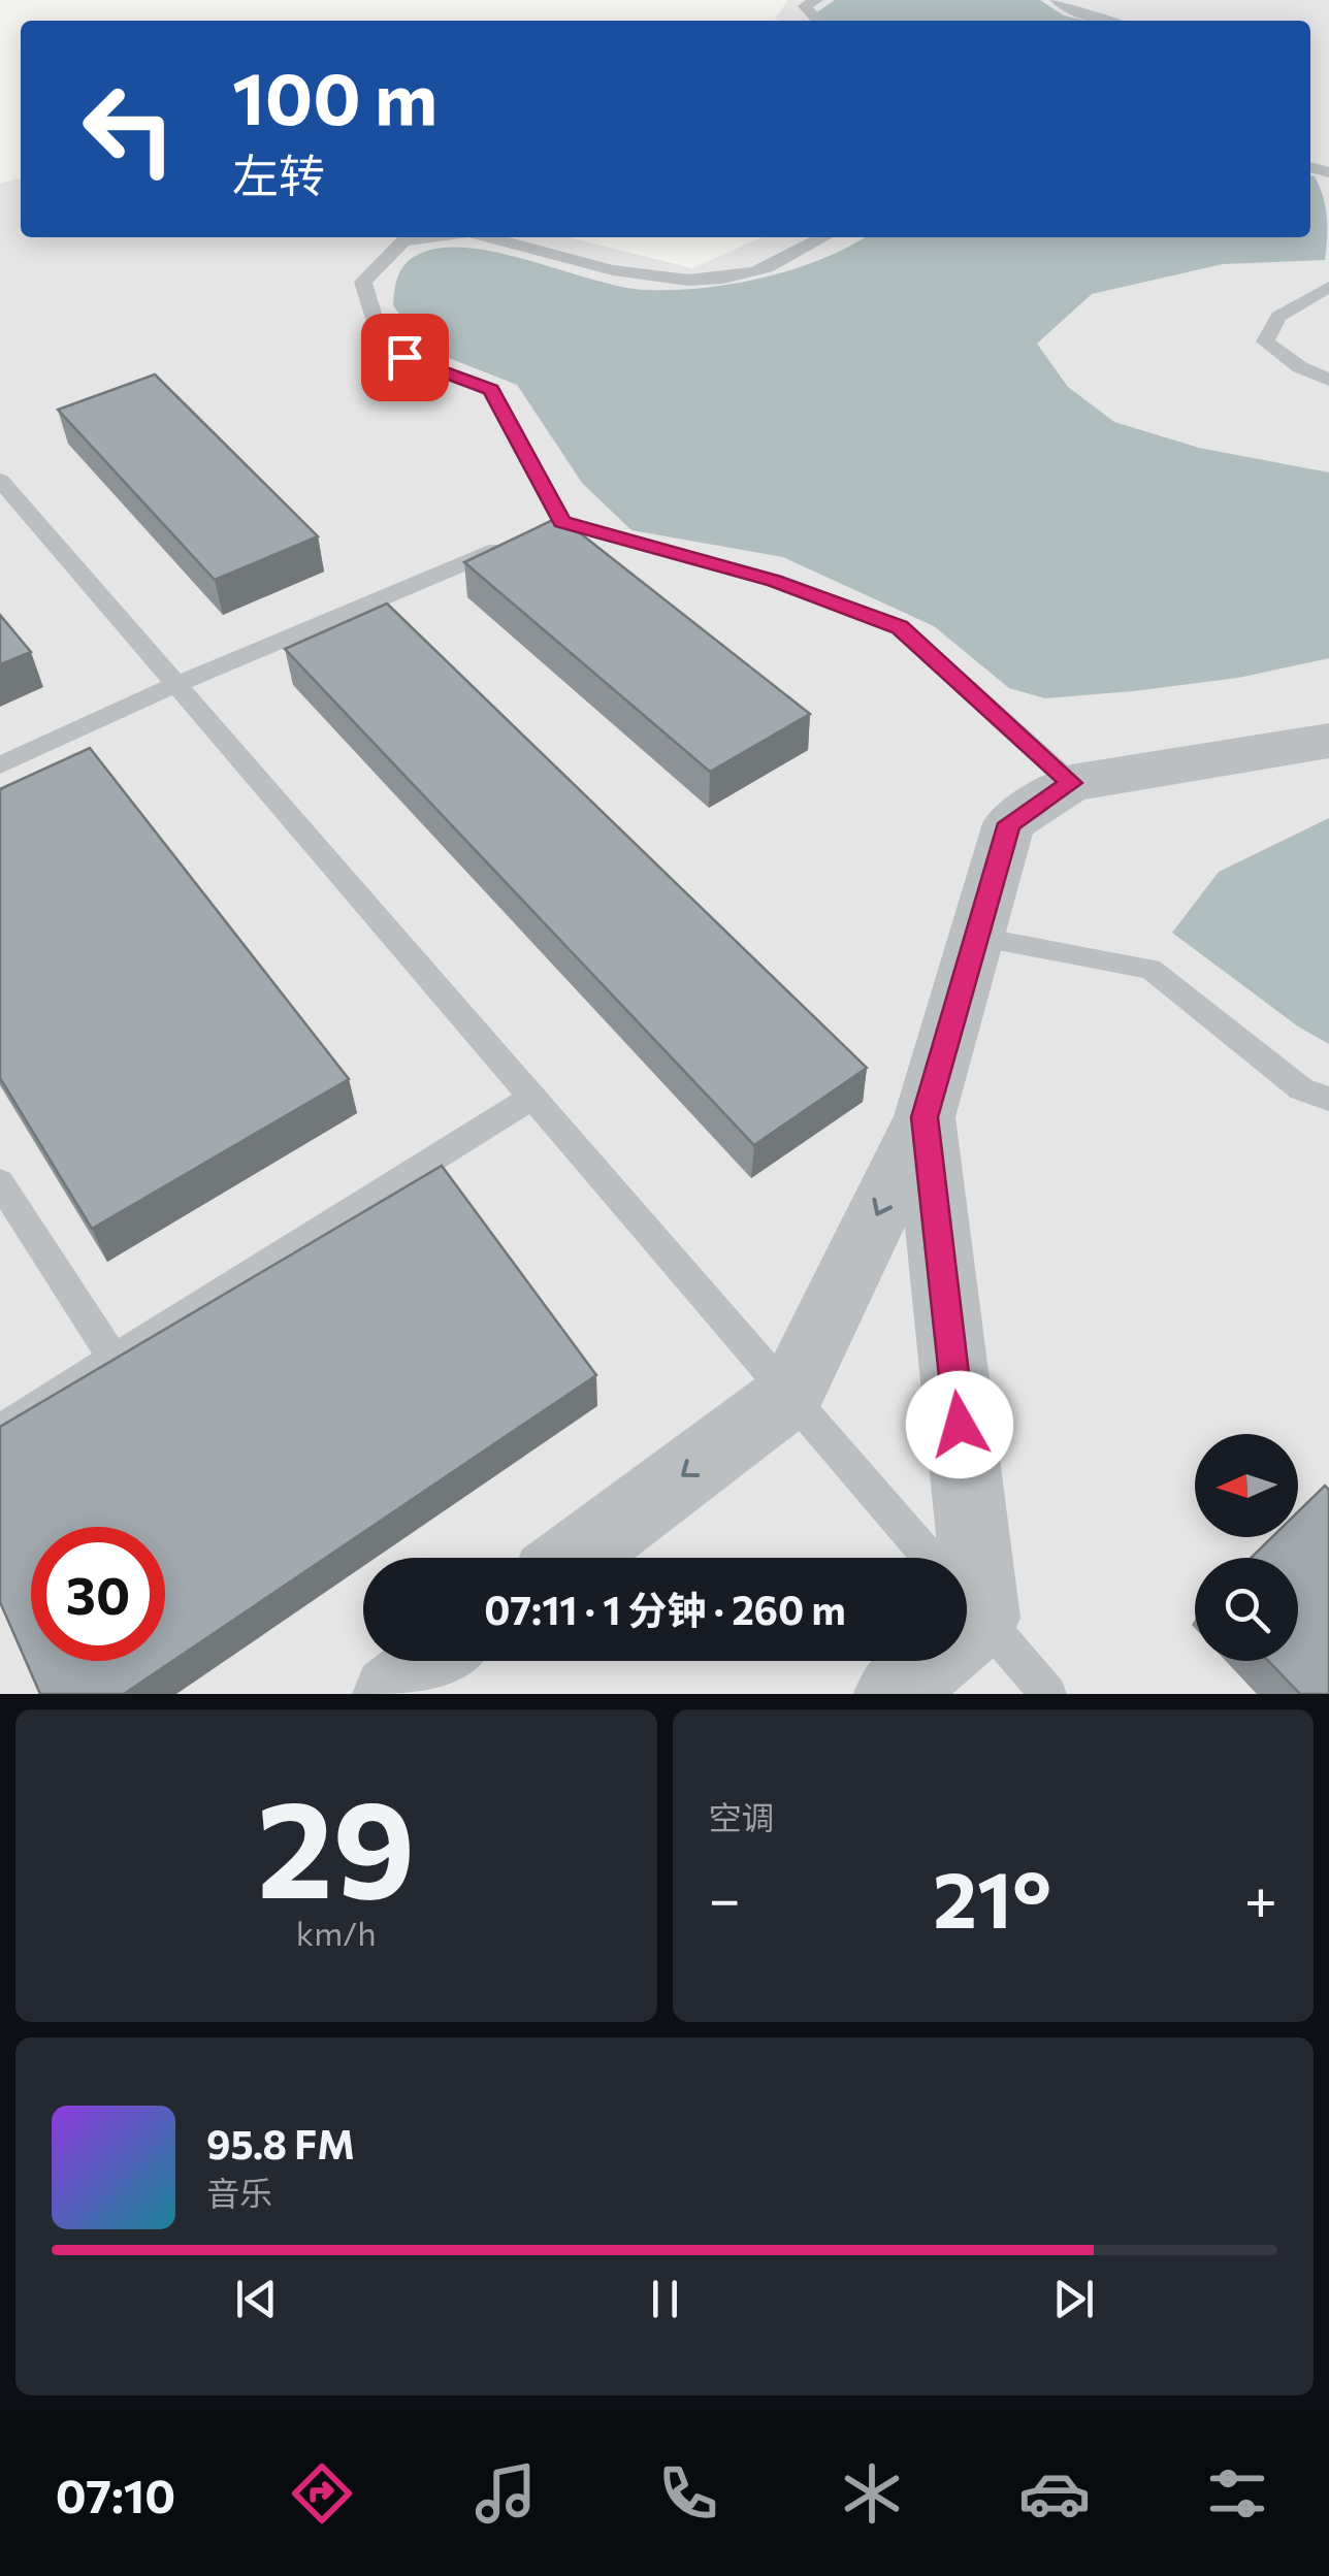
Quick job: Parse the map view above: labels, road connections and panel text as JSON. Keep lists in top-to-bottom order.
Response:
{
  "north": "left",
  "page": {
    "turn": ["100 m", "左转"],
    "limit": "30",
    "trip": "07:11 · 1 分钟 · 260 m",
    "tile": [
      ["29", "km/h"],
      "空调"
    ],
    "heat": ["−", "21°", "+"],
    "song": ["95.8 FM", "音乐"],
    "tabs": "07:10"
  }
}
